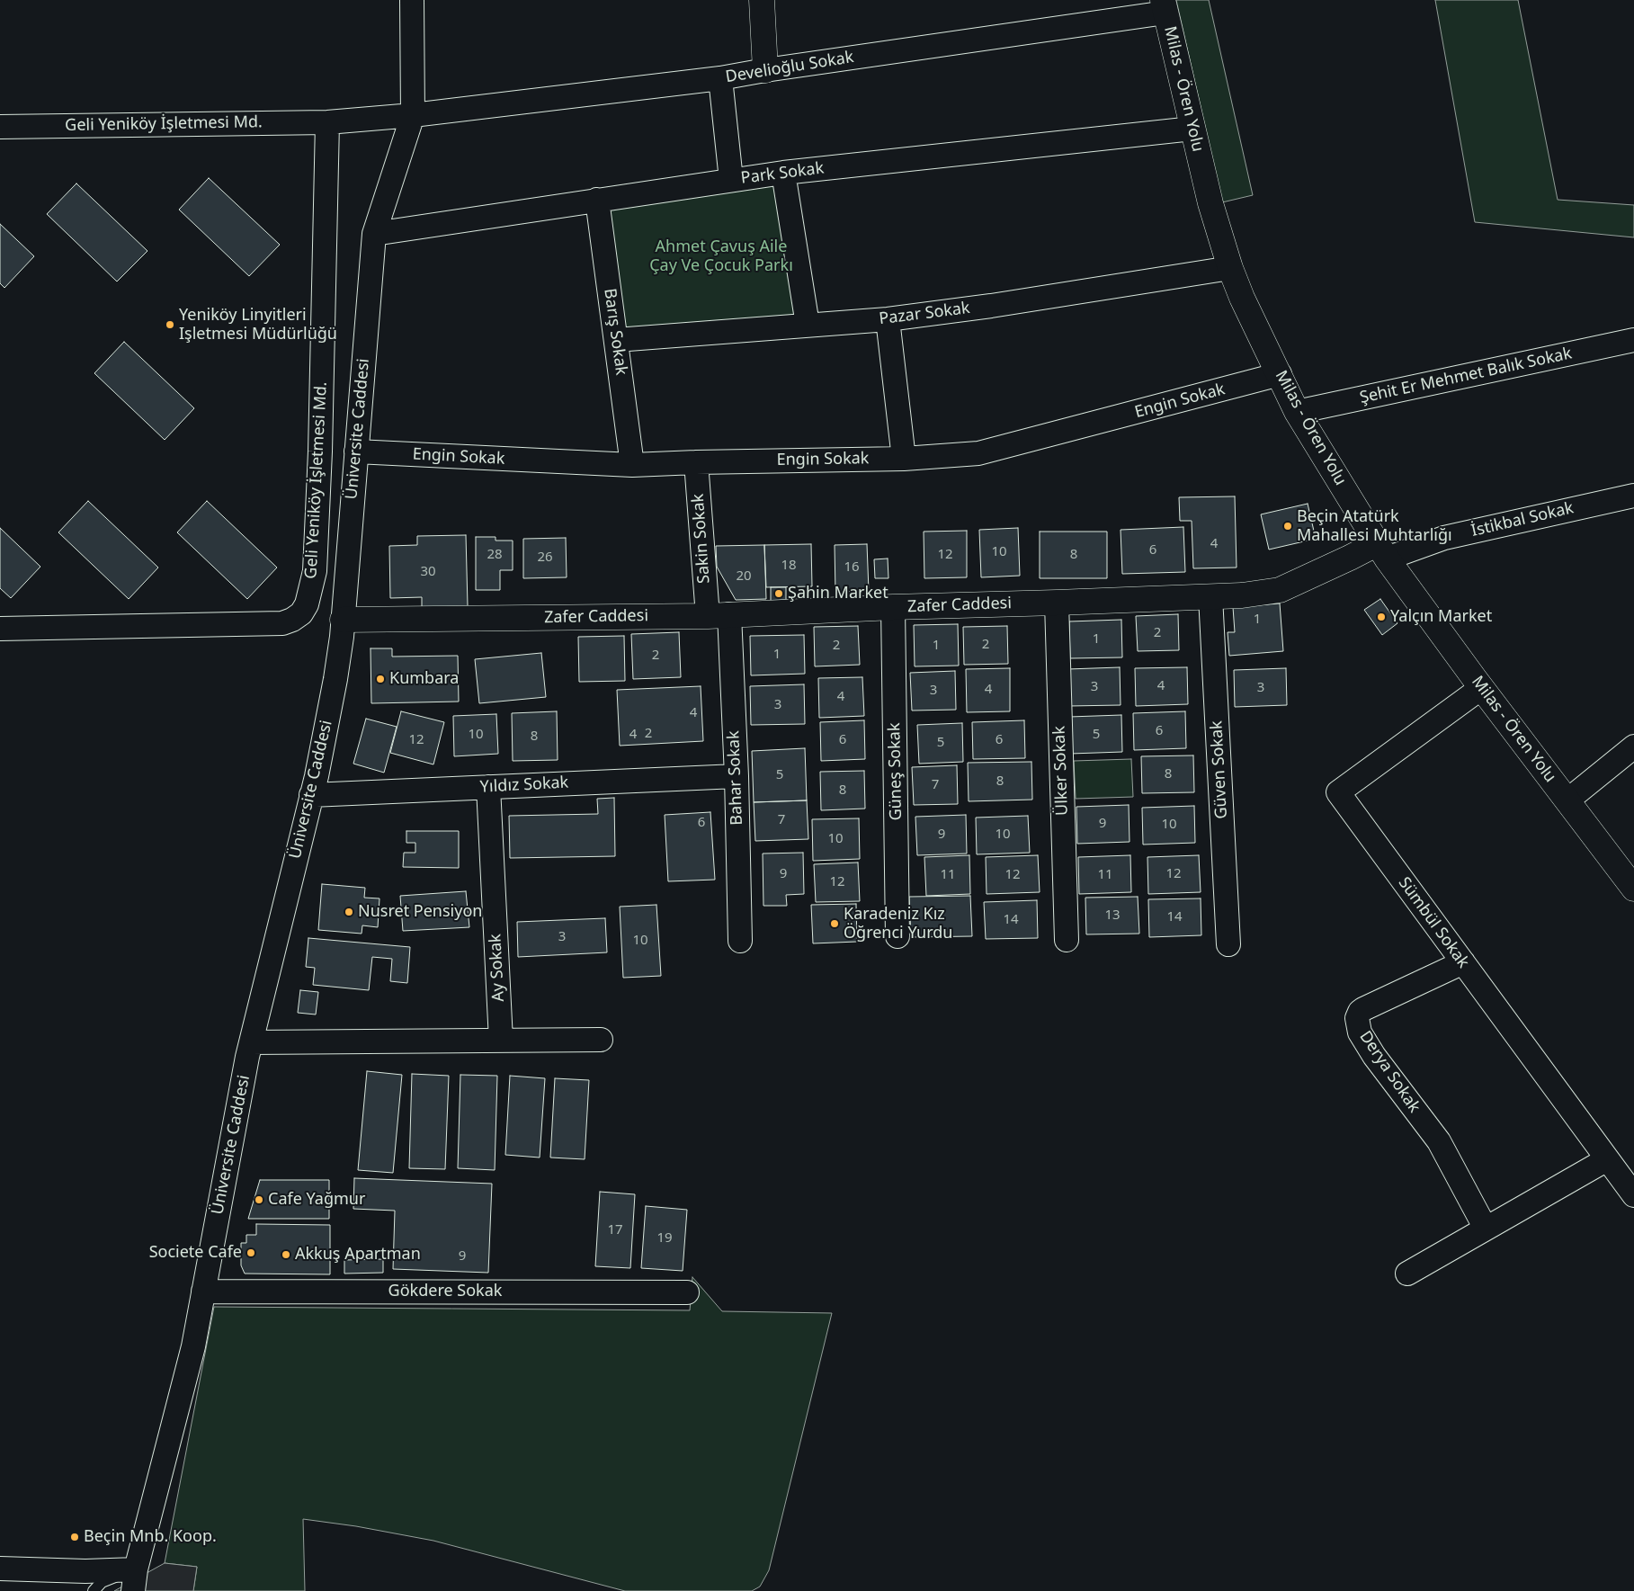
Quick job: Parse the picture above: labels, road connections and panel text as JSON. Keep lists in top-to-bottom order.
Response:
{
  "streets": {
    "street": [
      "Develioğlu Sokak",
      "Milas - Ören Yolu",
      "Geli Yeniköy İşletmesi Md.",
      "Park Sokak",
      "Pazar Sokak",
      "Barış Sokak",
      "Şehit Er Mehmet Balık Sokak",
      "Engin Sokak",
      "Üniversite Caddesi",
      "İstikbal Sokak",
      "Sakin Sokak",
      "Zafer Caddesi",
      "Güven Sokak",
      "Ülker Sokak",
      "Güneş Sokak",
      "Bahar Sokak",
      "Yıldız Sokak",
      "Sümbül Sokak",
      "Ay Sokak",
      "Derya Sokak",
      "Gökdere Sokak"
    ]
  },
  "crossings": [
    ["Develioğlu Sokak", "Milas - Ören Yolu"],
    ["Develioğlu Sokak", "Geli Yeniköy İşletmesi Md."],
    ["Develioğlu Sokak", "Üniversite Caddesi"],
    ["Milas - Ören Yolu", "Park Sokak"],
    ["Milas - Ören Yolu", "Pazar Sokak"],
    ["Milas - Ören Yolu", "Şehit Er Mehmet Balık Sokak"],
    ["Milas - Ören Yolu", "Engin Sokak"],
    ["Milas - Ören Yolu", "İstikbal Sokak"],
    ["Milas - Ören Yolu", "Zafer Caddesi"],
    ["Milas - Ören Yolu", "Sümbül Sokak"],
    ["Geli Yeniköy İşletmesi Md.", "Üniversite Caddesi"],
    ["Park Sokak", "Barış Sokak"],
    ["Park Sokak", "Üniversite Caddesi"],
    ["Pazar Sokak", "Barış Sokak"],
    ["Barış Sokak", "Engin Sokak"],
    ["Engin Sokak", "Üniversite Caddesi"],
    ["Engin Sokak", "Sakin Sokak"],
    ["Üniversite Caddesi", "Zafer Caddesi"],
    ["Üniversite Caddesi", "Yıldız Sokak"],
    ["Üniversite Caddesi", "Gökdere Sokak"],
    ["İstikbal Sokak", "Zafer Caddesi"],
    ["Sakin Sokak", "Zafer Caddesi"],
    ["Sakin Sokak", "Bahar Sokak"],
    ["Zafer Caddesi", "Güven Sokak"],
    ["Zafer Caddesi", "Ülker Sokak"],
    ["Zafer Caddesi", "Güneş Sokak"],
    ["Zafer Caddesi", "Bahar Sokak"],
    ["Bahar Sokak", "Yıldız Sokak"],
    ["Yıldız Sokak", "Ay Sokak"],
    ["Sümbül Sokak", "Derya Sokak"]
  ],
  "parks": ["Ahmet Çavuş Aile Çay Ve Çocuk Parkı"],
  "places": [
    "Yeniköy Linyitleri Işletmesi Müdürlüğü",
    "Beçin Atatürk Mahallesi Muhtarlığı",
    "Şahin Market",
    "Yalçın Market",
    "Kumbara",
    "Nusret Pensiyon",
    "Karadeniz Kız Öğrenci Yurdu",
    "Cafe Yağmur",
    "Societe Cafe",
    "Akkuş Apartman",
    "Beçin Mnb. Koop."
  ],
  "house_numbers": [
    "4",
    "6",
    "10",
    "28",
    "12",
    "8",
    "26",
    "18",
    "16",
    "30",
    "20",
    "1",
    "2",
    "1",
    "2",
    "2",
    "1",
    "1",
    "2",
    "4",
    "3",
    "3",
    "4",
    "3",
    "4",
    "3",
    "4",
    "6",
    "2",
    "10",
    "4",
    "5",
    "8",
    "12",
    "6",
    "6",
    "5",
    "8",
    "5",
    "8",
    "7",
    "8",
    "7",
    "6",
    "9",
    "10",
    "9",
    "10",
    "10",
    "9",
    "12",
    "11",
    "12",
    "11",
    "12",
    "13",
    "14",
    "14",
    "3",
    "10",
    "17",
    "19",
    "9"
  ]
}
